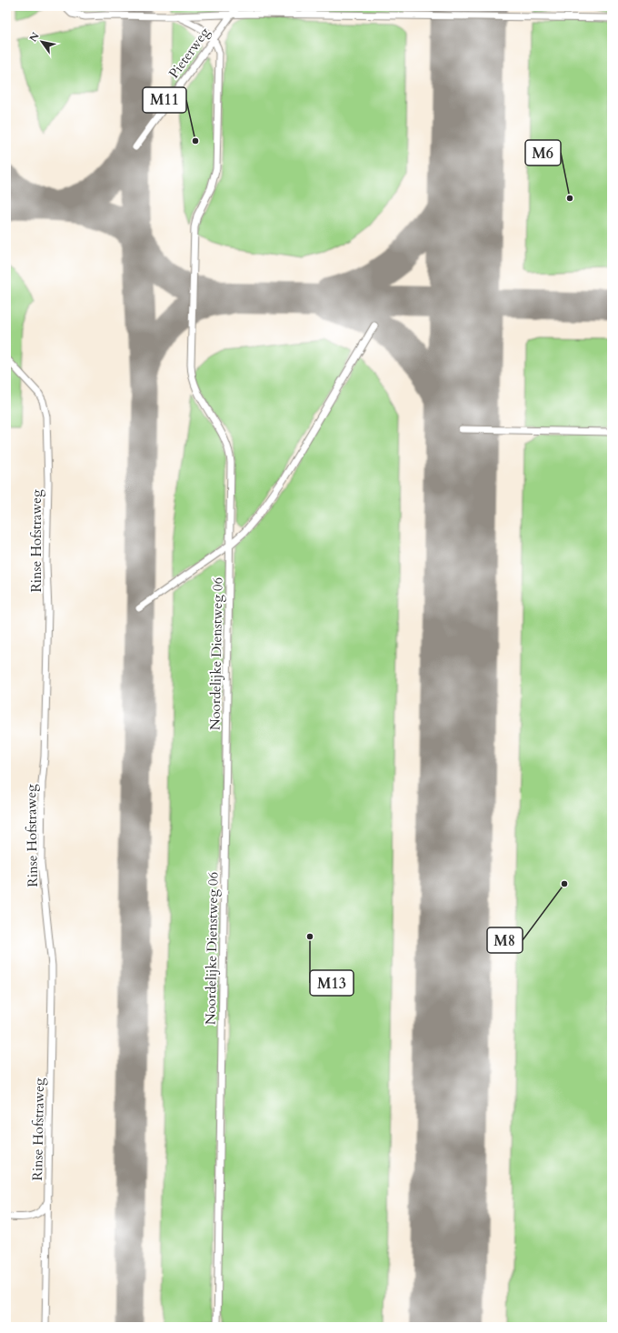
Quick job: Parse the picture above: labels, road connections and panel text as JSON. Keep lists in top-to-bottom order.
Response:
{
  "streets": {
    "lane": ["Pieterweg", "Rinse Hofstraweg", "Noordelijke Dienstweg 06"]
  },
  "crossings": [
    ["Pieterweg", "Noordelijke Dienstweg 06"]
  ],
  "places": [
    "M11",
    "M6",
    "M8",
    "M13"
  ],
  "north": "top left"
}
